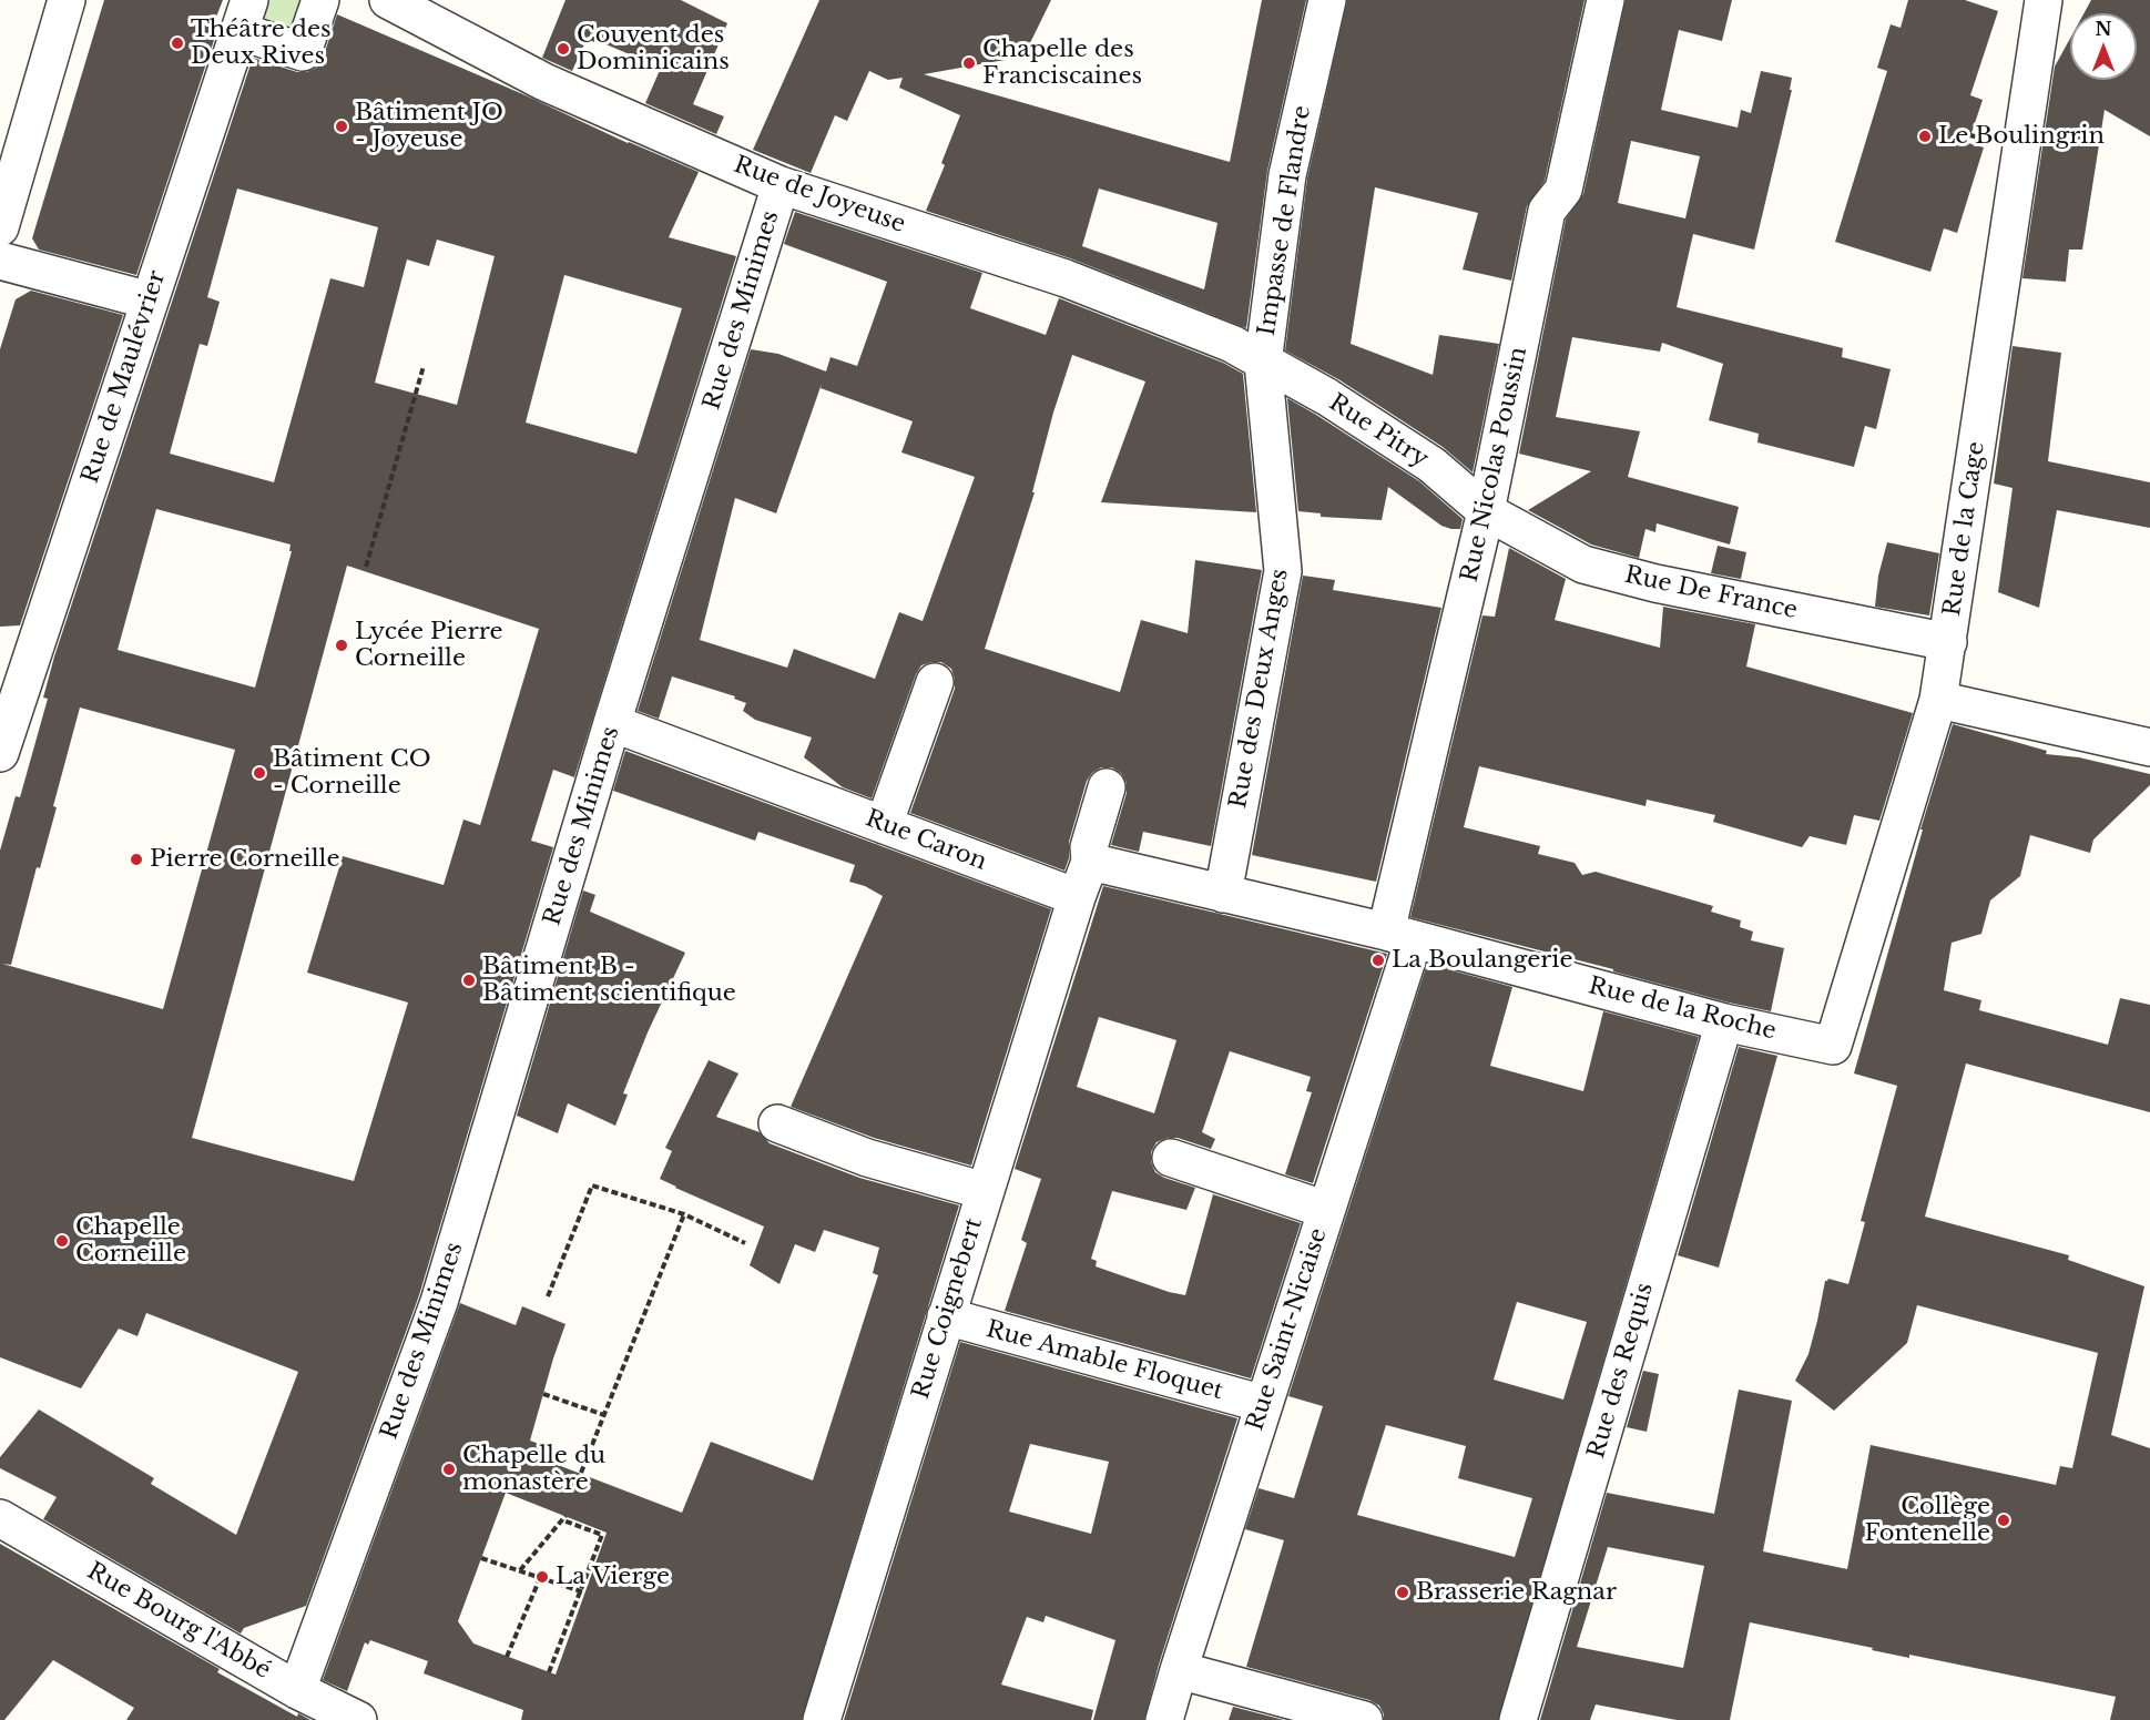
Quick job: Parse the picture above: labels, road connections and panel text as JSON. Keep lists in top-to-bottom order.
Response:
{
  "streets": {
    "street": [
      "Rue de Joyeuse",
      "Impasse de Flandre",
      "Rue des Minimes",
      "Rue de Maulévrier",
      "Rue Pitry",
      "Rue Nicolas Poussin",
      "Rue de la Cage",
      "Rue De France",
      "Rue des Deux Anges",
      "Rue Caron",
      "Rue de la Roche",
      "Rue Coignebert",
      "Rue Saint-Nicaise",
      "Rue Amable Floquet",
      "Rue des Requis",
      "Rue Bourg l'Abbé"
    ]
  },
  "crossings": [
    ["Rue de Joyeuse", "Impasse de Flandre"],
    ["Rue de Joyeuse", "Rue des Minimes"],
    ["Rue de Joyeuse", "Rue Pitry"],
    ["Rue de Joyeuse", "Rue des Deux Anges"],
    ["Impasse de Flandre", "Rue Pitry"],
    ["Impasse de Flandre", "Rue des Deux Anges"],
    ["Rue des Minimes", "Rue Caron"],
    ["Rue des Minimes", "Rue Bourg l'Abbé"],
    ["Rue Pitry", "Rue Nicolas Poussin"],
    ["Rue Pitry", "Rue De France"],
    ["Rue Pitry", "Rue des Deux Anges"],
    ["Rue Nicolas Poussin", "Rue De France"],
    ["Rue Nicolas Poussin", "Rue de la Roche"],
    ["Rue Nicolas Poussin", "Rue Saint-Nicaise"],
    ["Rue de la Cage", "Rue De France"],
    ["Rue de la Cage", "Rue de la Roche"],
    ["Rue des Deux Anges", "Rue de la Roche"],
    ["Rue Caron", "Rue Coignebert"],
    ["Rue de la Roche", "Rue Saint-Nicaise"],
    ["Rue de la Roche", "Rue des Requis"],
    ["Rue Coignebert", "Rue Amable Floquet"],
    ["Rue Saint-Nicaise", "Rue Amable Floquet"]
  ],
  "places": [
    "Théâtre des Deux Rives",
    "Couvent des Dominicains",
    "Chapelle des Franciscaines",
    "Bâtiment JO - Joyeuse",
    "Le Boulingrin",
    "Lycée Pierre Corneille",
    "Bâtiment CO - Corneille",
    "Pierre Corneille",
    "La Boulangerie",
    "Bâtiment B - Bâtiment scientifique",
    "Chapelle Corneille",
    "Chapelle du monastère",
    "Collège Fontenelle",
    "La Vierge",
    "Brasserie Ragnar"
  ],
  "north": "top"
}
